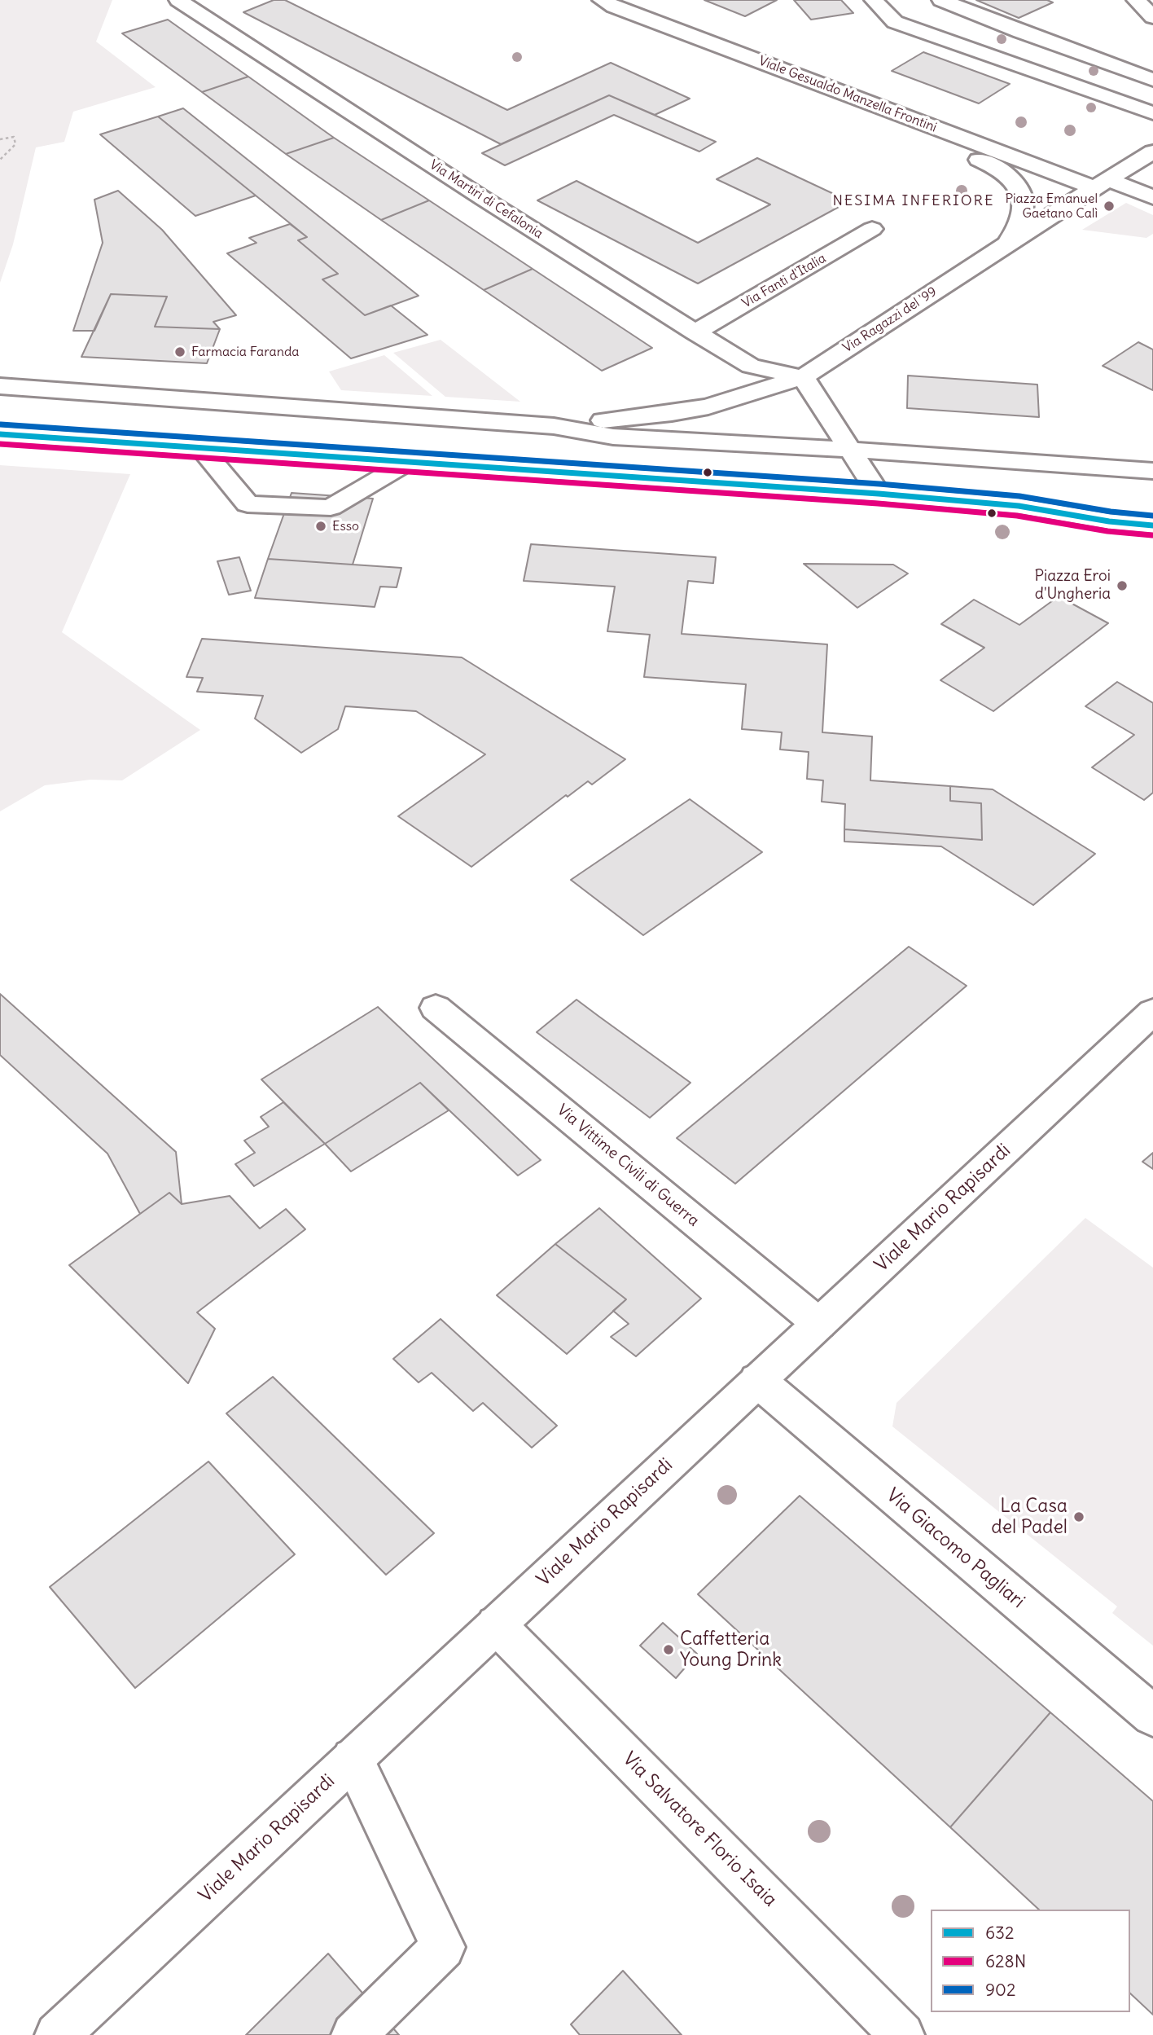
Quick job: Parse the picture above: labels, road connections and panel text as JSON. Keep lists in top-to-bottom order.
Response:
{
  "streets": {
    "street": [
      "Viale Gesualdo Manzella Frontini",
      "Via Martiri di Cefalonia",
      "Via Fanti d'Italia",
      "Via Ragazzi del '99",
      "Via Vittime Civili di Guerra",
      "Viale Mario Rapisardi",
      "Via Giacomo Pagliari",
      "Via Salvatore Florio Isaia"
    ]
  },
  "crossings": [
    ["Viale Gesualdo Manzella Frontini", "Via Ragazzi del '99"],
    ["Via Martiri di Cefalonia", "Via Fanti d'Italia"],
    ["Via Martiri di Cefalonia", "Via Ragazzi del '99"],
    ["Via Vittime Civili di Guerra", "Viale Mario Rapisardi"],
    ["Viale Mario Rapisardi", "Via Giacomo Pagliari"],
    ["Viale Mario Rapisardi", "Via Salvatore Florio Isaia"]
  ],
  "districts": ["NESIMA INFERIORE"],
  "places": [
    "Piazza Emanuel Gaetano Calì",
    "Farmacia Faranda",
    "Esso",
    "Piazza Eroi d'Ungheria",
    "La Casa del Padel",
    "Caffetteria Young Drink"
  ],
  "lines": ["transit line 902", "transit line 632", "transit line 628N"],
  "legend": ["632", "628N", "902"]
}
